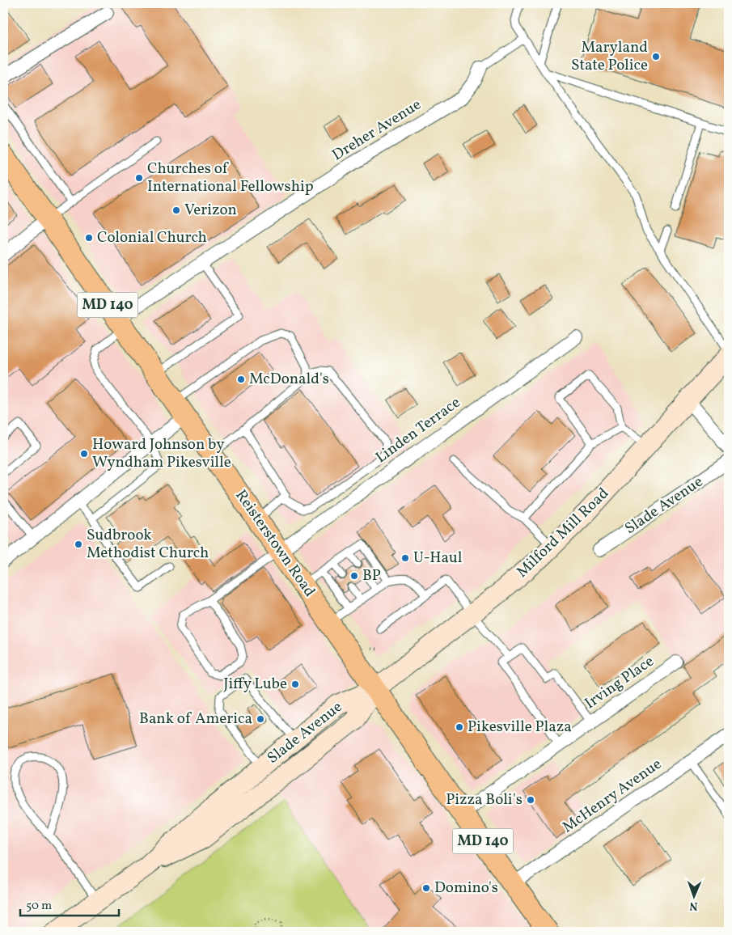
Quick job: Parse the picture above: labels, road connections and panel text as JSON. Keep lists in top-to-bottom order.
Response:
{
  "streets": {
    "main road": [
      "MD 140",
      "Slade Avenue",
      "Milford Mill Road",
      "Reisterstown Road"
    ],
    "street": [
      "Dreher Avenue",
      "Linden Terrace",
      "Irving Place",
      "McHenry Avenue"
    ]
  },
  "crossings": [
    ["Dreher Avenue", "Reisterstown Road"],
    ["Linden Terrace", "Reisterstown Road"],
    ["Slade Avenue", "Milford Mill Road"],
    ["Slade Avenue", "Reisterstown Road"],
    ["Milford Mill Road", "Reisterstown Road"],
    ["Reisterstown Road", "Irving Place"],
    ["Reisterstown Road", "McHenry Avenue"]
  ],
  "places": [
    "Maryland State Police",
    "Churches of International Fellowship",
    "Verizon",
    "Colonial Church",
    "McDonald's",
    "Howard Johnson by Wyndham Pikesville",
    "Sudbrook Methodist Church",
    "U-Haul",
    "BP",
    "Jiffy Lube",
    "Bank of America",
    "Pikesville Plaza",
    "Pizza Boli's",
    "Domino's"
  ],
  "scale_bar": "50 m",
  "north": "bottom"
}
